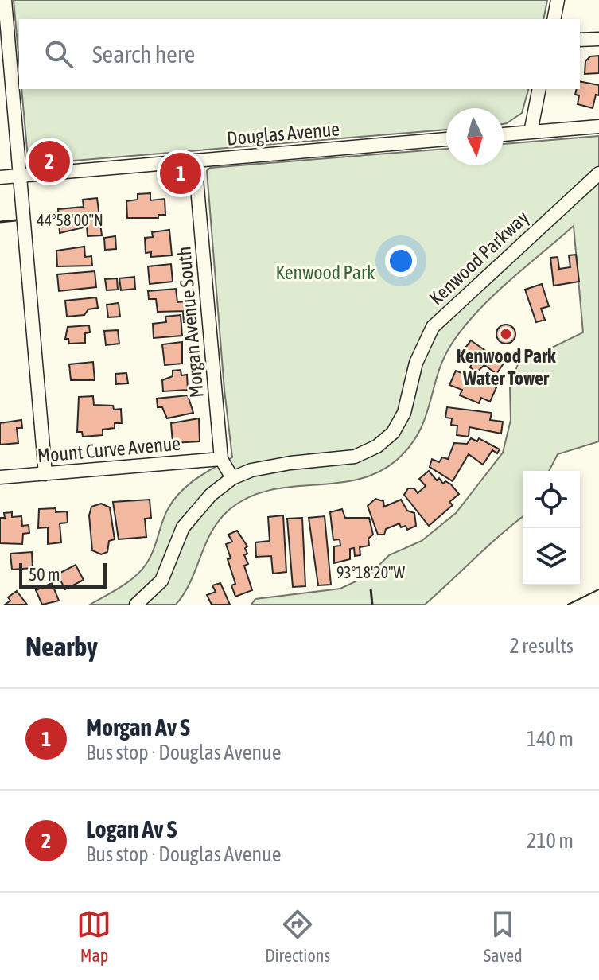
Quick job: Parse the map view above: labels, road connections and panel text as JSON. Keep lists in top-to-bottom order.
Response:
{
  "streets": {
    "street": [
      "Douglas Avenue",
      "Kenwood Parkway",
      "Morgan Avenue South",
      "Mount Curve Avenue"
    ]
  },
  "crossings": [
    ["Douglas Avenue", "Morgan Avenue South"],
    ["Kenwood Parkway", "Morgan Avenue South"],
    ["Morgan Avenue South", "Mount Curve Avenue"]
  ],
  "parks": ["Kenwood Park"],
  "places": ["Kenwood Park Water Tower"],
  "scale_bar": "50 m",
  "north": "bottom",
  "page": {
    "search": "Search here",
    "pins": ["2", "1"],
    "scale": "50 m",
    "heading": ["Nearby", "2 results"],
    "list": [
      {
        "mark": "1",
        "name": "Morgan Av S",
        "note": "Bus stop · Douglas Avenue",
        "value": "140 m"
      },
      {
        "mark": "2",
        "name": "Logan Av S",
        "note": "Bus stop · Douglas Avenue",
        "value": "210 m"
      }
    ],
    "nav": ["Map", "Directions", "Saved"]
  },
  "coordinates": ["44°58'00\"N", "93°18'20\"W"]
}
